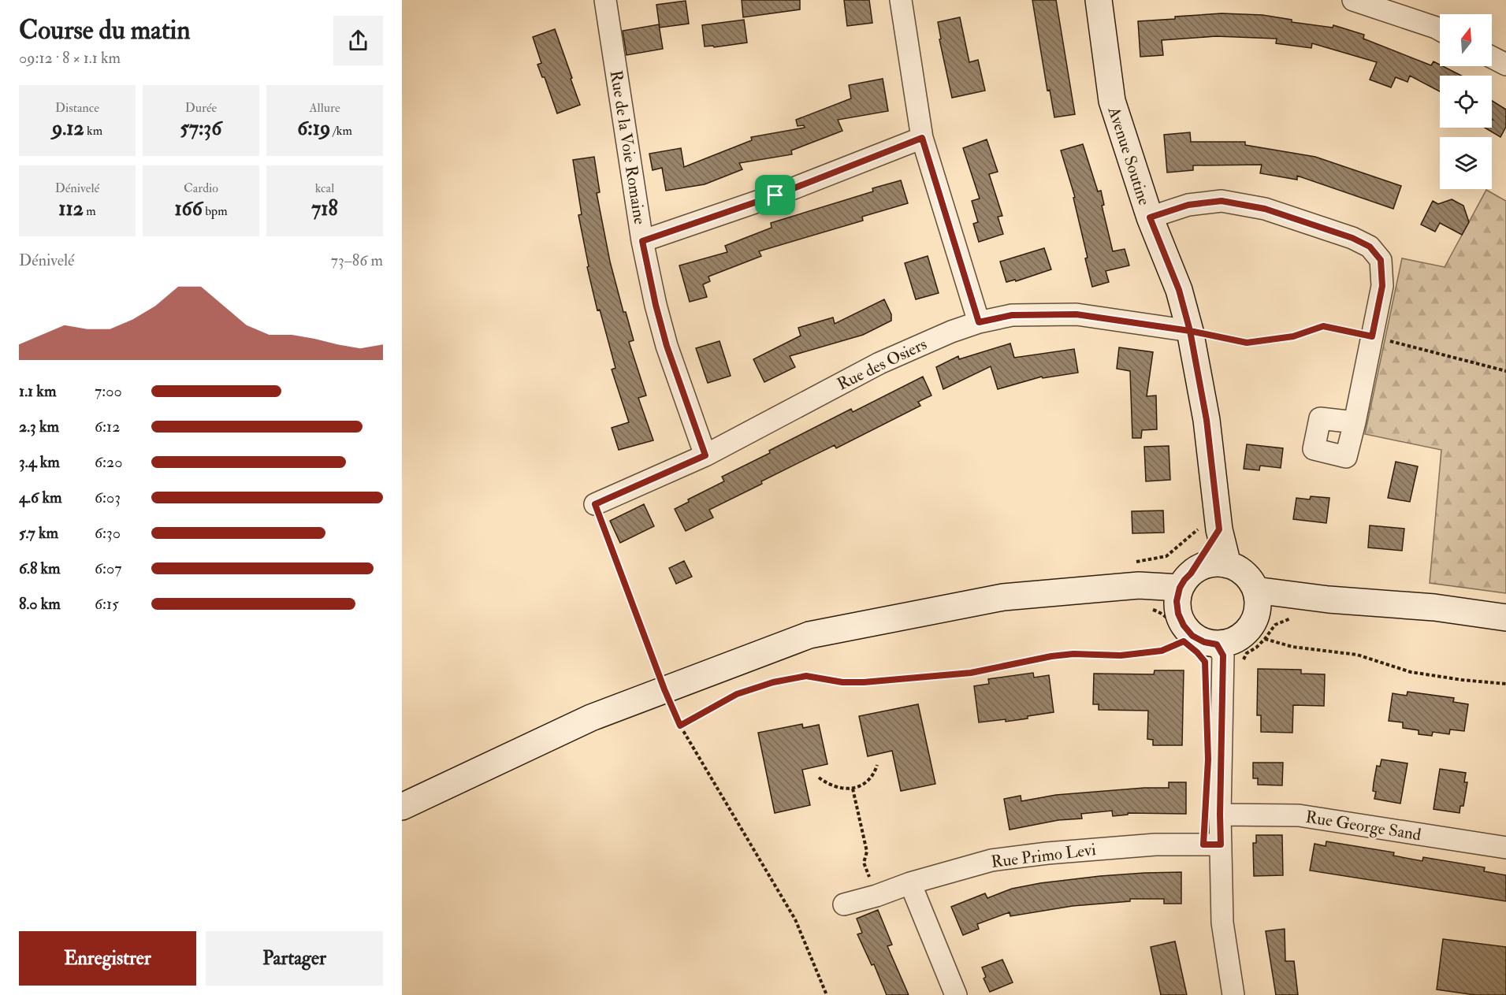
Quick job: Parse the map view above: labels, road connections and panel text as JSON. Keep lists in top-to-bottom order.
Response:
{
  "streets": {
    "street": [
      "Rue de la Voie Romaine",
      "Avenue Soutine",
      "Rue des Osiers",
      "Rue George Sand",
      "Rue Primo Levi"
    ]
  },
  "crossings": [
    ["Rue de la Voie Romaine", "Rue des Osiers"],
    ["Avenue Soutine", "Rue des Osiers"]
  ],
  "north": "top",
  "page": {
    "heading": ["Course du matin", "09:12 · 8 × 1.1 km"],
    "stats": [
      ["Distance", "9.12 km"],
      ["Durée", "57:36"],
      ["Allure", "6:19 /km"],
      ["Dénivelé", "112 m"],
      ["Cardio", "166 bpm"],
      ["kcal", "718"]
    ],
    "chart": ["Dénivelé", "73–86 m"],
    "list": [
      {
        "name": "1.1 km",
        "note": "7:00"
      },
      {
        "name": "2.3 km",
        "note": "6:12"
      },
      {
        "name": "3.4 km",
        "note": "6:20"
      },
      {
        "name": "4.6 km",
        "note": "6:03"
      },
      {
        "name": "5.7 km",
        "note": "6:30"
      },
      {
        "name": "6.8 km",
        "note": "6:07"
      },
      {
        "name": "8.0 km",
        "note": "6:15"
      }
    ],
    "buttons": ["Enregistrer", "Partager"]
  }
}
